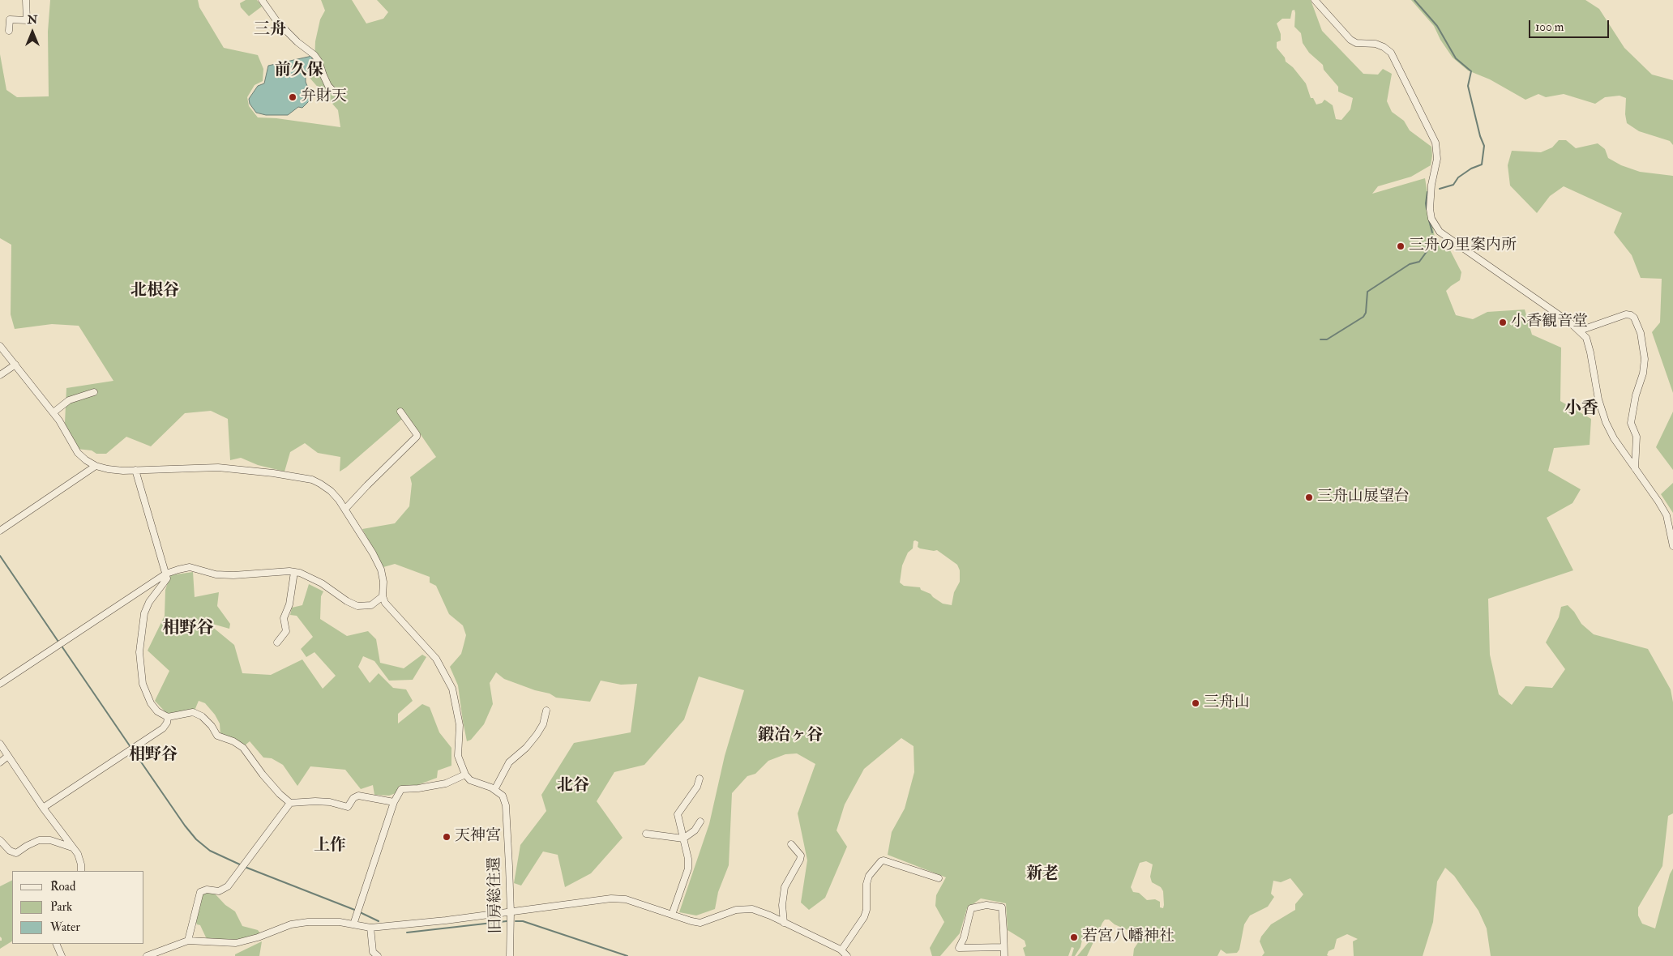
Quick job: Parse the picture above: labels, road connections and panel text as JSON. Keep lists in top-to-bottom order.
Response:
{
  "streets": {
    "street": ["旧房総往還"]
  },
  "districts": [
    "三舟",
    "前久保",
    "北根谷",
    "小香",
    "相野谷",
    "鍛冶ヶ谷",
    "相野谷",
    "北谷",
    "上作",
    "新老"
  ],
  "places": [
    "弁財天",
    "三舟の里案内所",
    "小香観音堂",
    "三舟山展望台",
    "三舟山",
    "天神宮",
    "若宮八幡神社"
  ],
  "legend": ["Road", "Park", "Water"],
  "scale_bar": "100 m",
  "north": "top"
}
